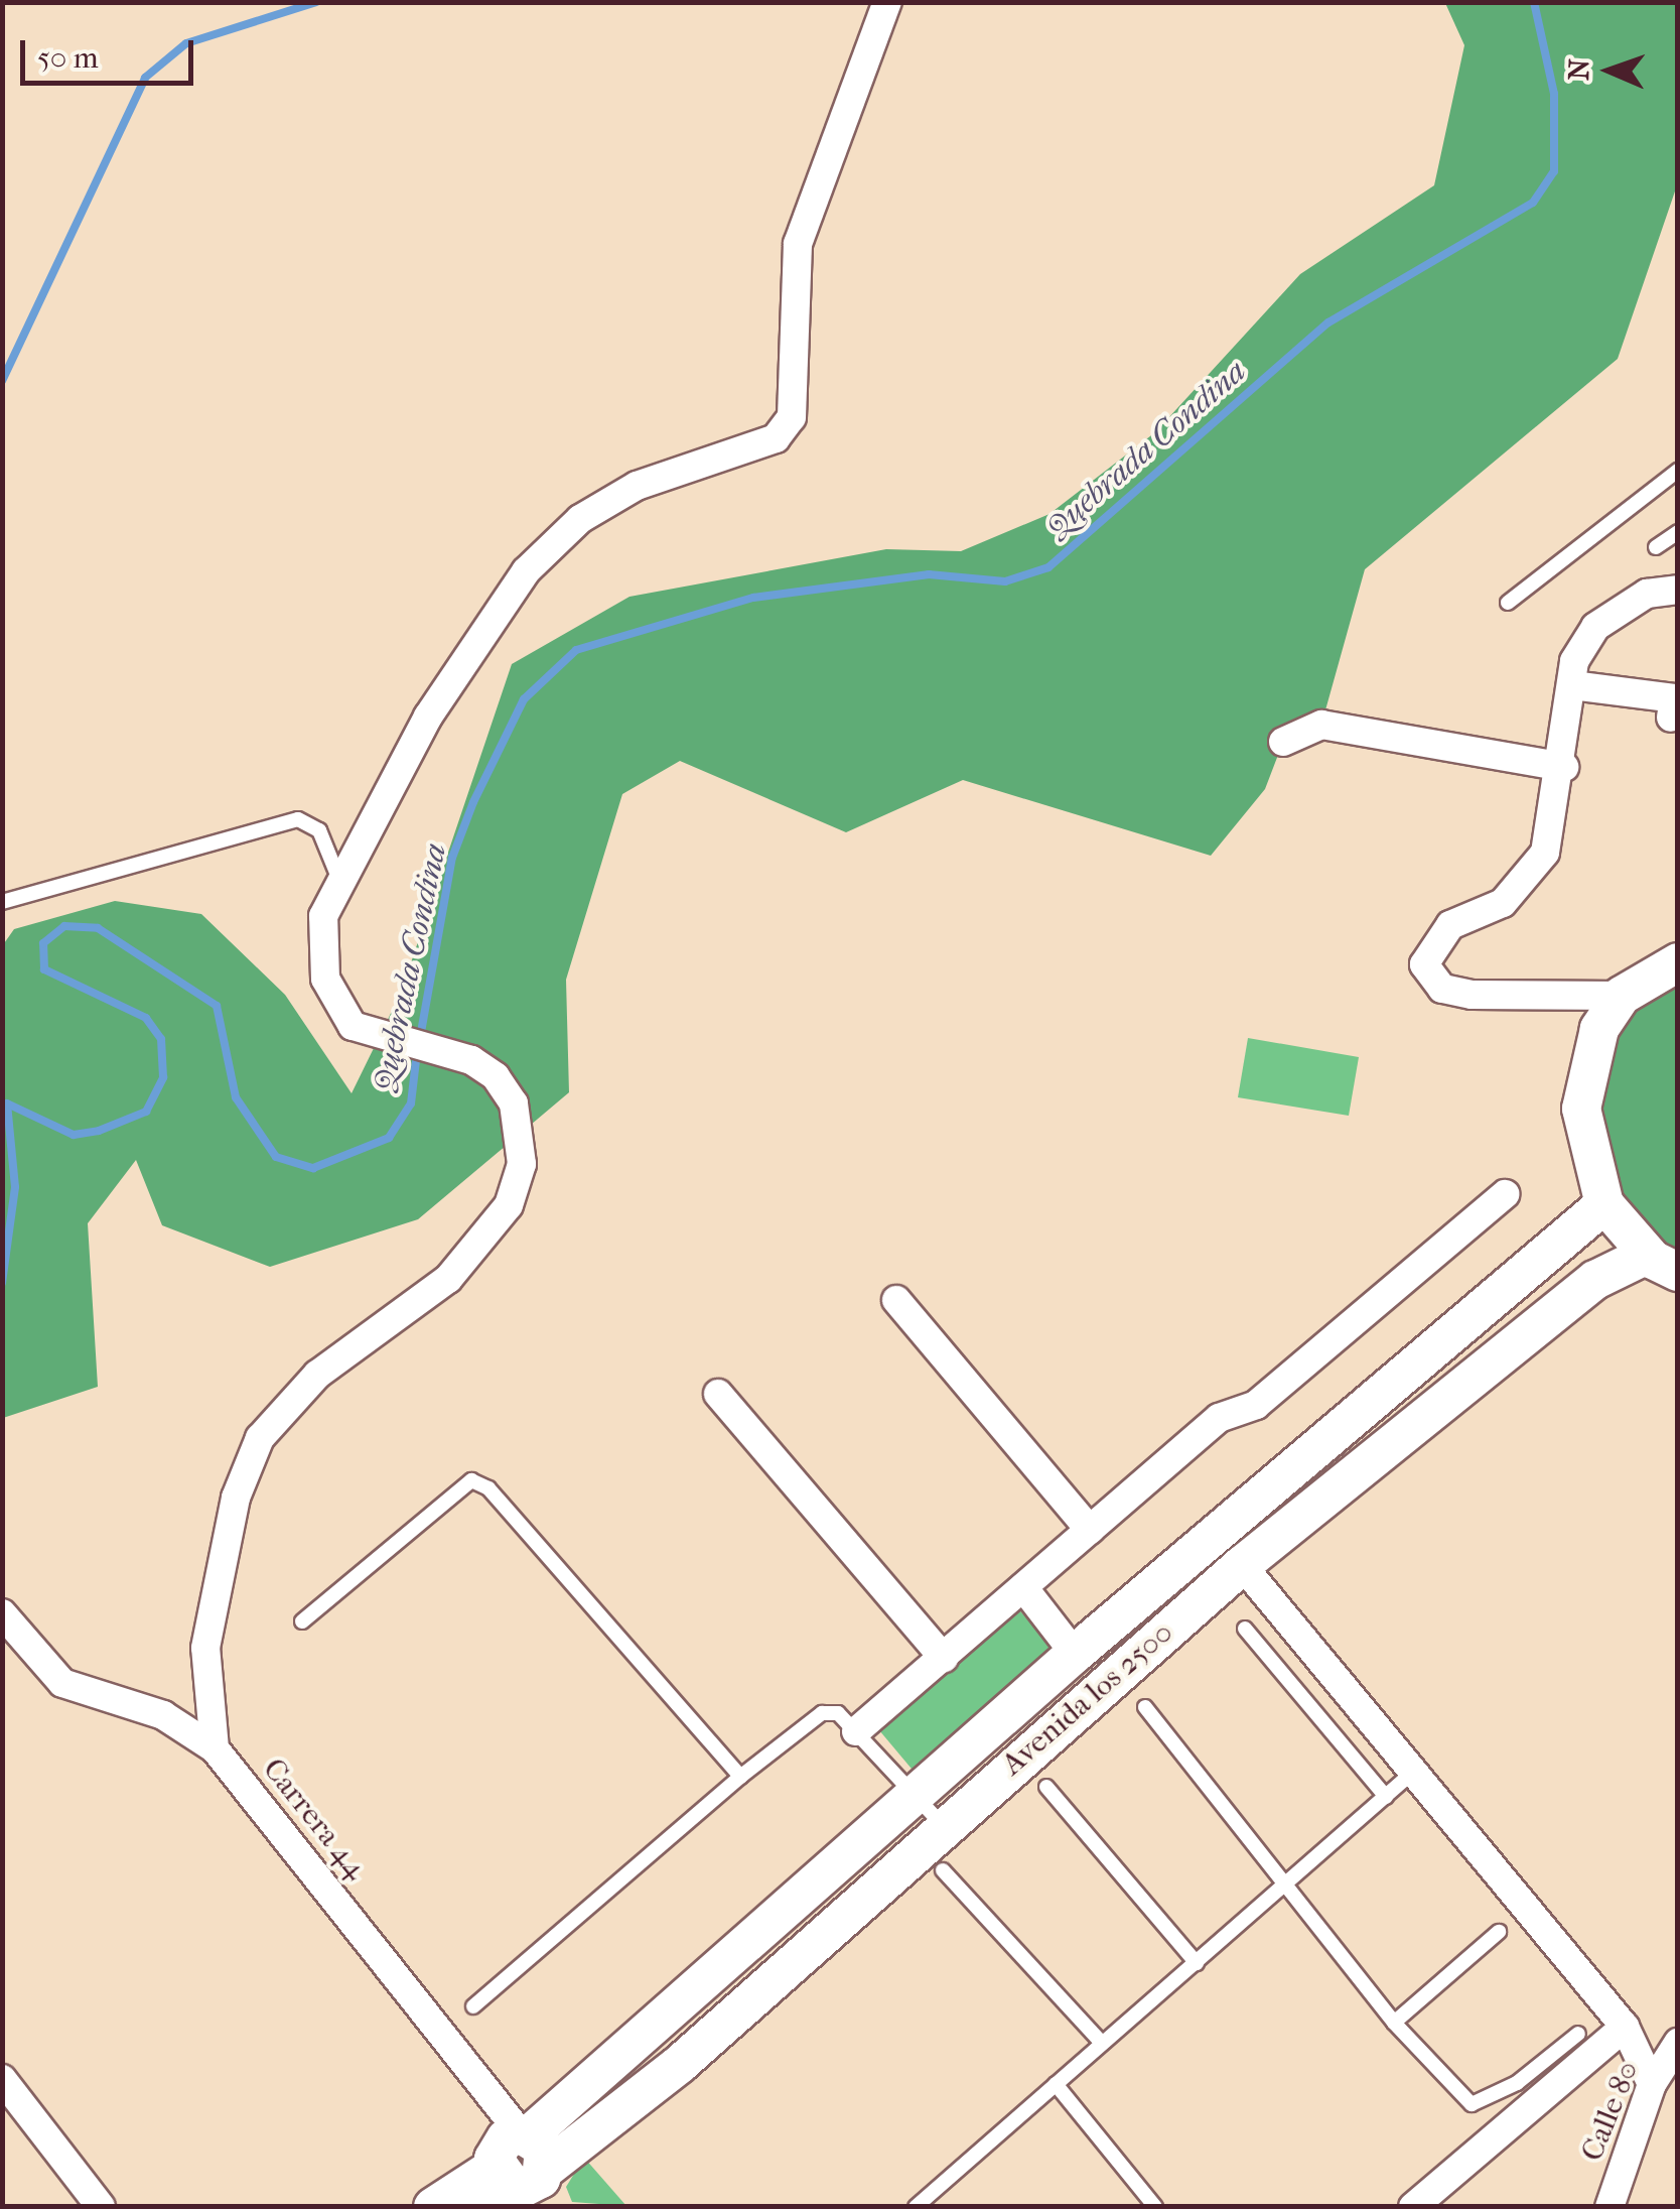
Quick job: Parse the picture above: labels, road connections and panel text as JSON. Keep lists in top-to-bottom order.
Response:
{
  "streets": {
    "main road": ["Avenida los 2500"],
    "street": ["Carrera 44", "Calle 80"]
  },
  "crossings": [
    ["Avenida los 2500", "Carrera 44"]
  ],
  "water": ["Quebrada Condina"],
  "scale_bar": "50 m",
  "north": "left"
}
